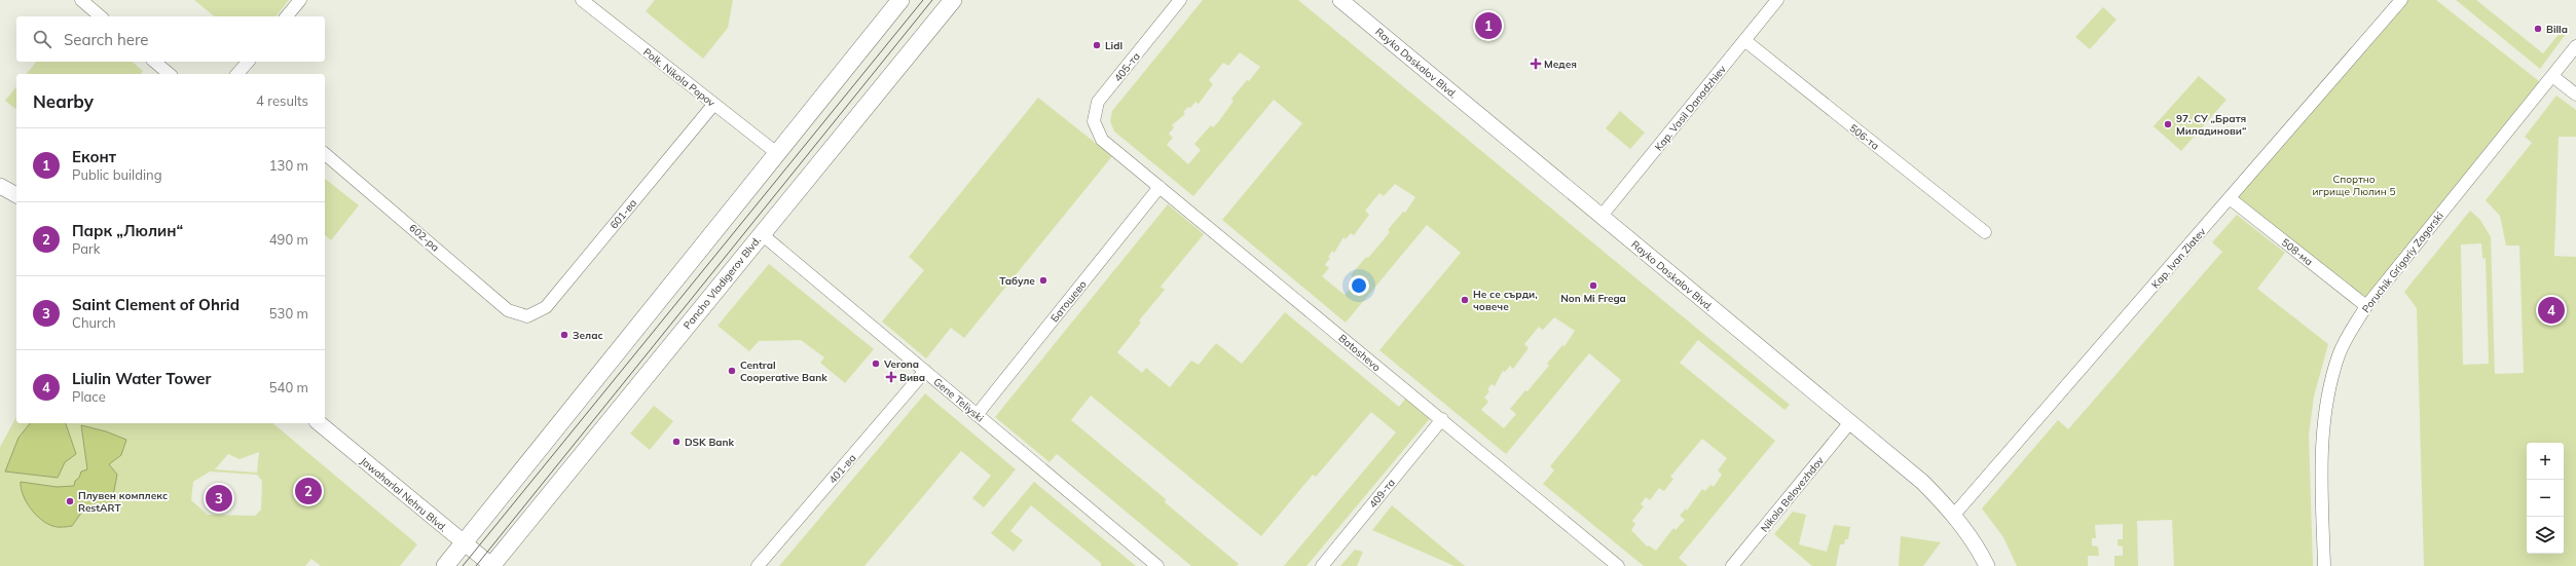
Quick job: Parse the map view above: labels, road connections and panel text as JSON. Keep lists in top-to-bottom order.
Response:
{
  "streets": {
    "main road": ["Pancho Vladigerov Blvd."],
    "street": [
      "Rayko Daskalov Blvd.",
      "405-та",
      "Polk. Nikola Popov",
      "Kap. Vasil Danadzhiev",
      "506-та",
      "601-ва",
      "602-ра",
      "508-ма",
      "Kap. Ivan Zlatev",
      "Poruchik Grigoriy Zagorski",
      "Батошево",
      "Batoshevo",
      "Gene Teliyski",
      "401-ва",
      "409-та",
      "Jawaharlal Nehru Blvd.",
      "Nikola Belovezhdov"
    ]
  },
  "crossings": [
    ["Rayko Daskalov Blvd.", "Kap. Vasil Danadzhiev"],
    ["Rayko Daskalov Blvd.", "Kap. Ivan Zlatev"],
    ["Rayko Daskalov Blvd.", "Nikola Belovezhdov"],
    ["405-та", "Batoshevo"],
    ["Polk. Nikola Popov", "601-ва"],
    ["Kap. Vasil Danadzhiev", "506-та"],
    ["601-ва", "602-ра"],
    ["508-ма", "Kap. Ivan Zlatev"],
    ["508-ма", "Poruchik Grigoriy Zagorski"],
    ["Pancho Vladigerov Blvd.", "Gene Teliyski"],
    ["Pancho Vladigerov Blvd.", "Jawaharlal Nehru Blvd."],
    ["Батошево", "Batoshevo"],
    ["Батошево", "Gene Teliyski"],
    ["Batoshevo", "409-та"],
    ["Gene Teliyski", "401-ва"]
  ],
  "parks": ["Спортно игрище Люлин 5"],
  "places": {
    "other": [
      "Billa",
      "Lidl",
      "97. СУ „Братя Миладинови“",
      "Табуле",
      "Non Mi Frega",
      "Не се сърди, човече",
      "Зелас",
      "Verona",
      "Central Cooperative Bank",
      "DSK Bank",
      "Плувен комплекс RestART"
    ],
    "health": ["Медея", "Вива"]
  },
  "page": {
    "pins": [
      "1",
      "4",
      "2",
      "3"
    ],
    "search": "Search here",
    "heading": ["Nearby", "4 results"],
    "list": [
      {
        "mark": "1",
        "name": "Еконт",
        "note": "Public building",
        "value": "130 m"
      },
      {
        "mark": "2",
        "name": "Парк „Люлин“",
        "note": "Park",
        "value": "490 m"
      },
      {
        "mark": "3",
        "name": "Saint Clement of Ohrid",
        "note": "Church",
        "value": "530 m"
      },
      {
        "mark": "4",
        "name": "Liulin Water Tower",
        "note": "Place",
        "value": "540 m"
      }
    ],
    "map_buttons": ["+", "−"]
  }
}
